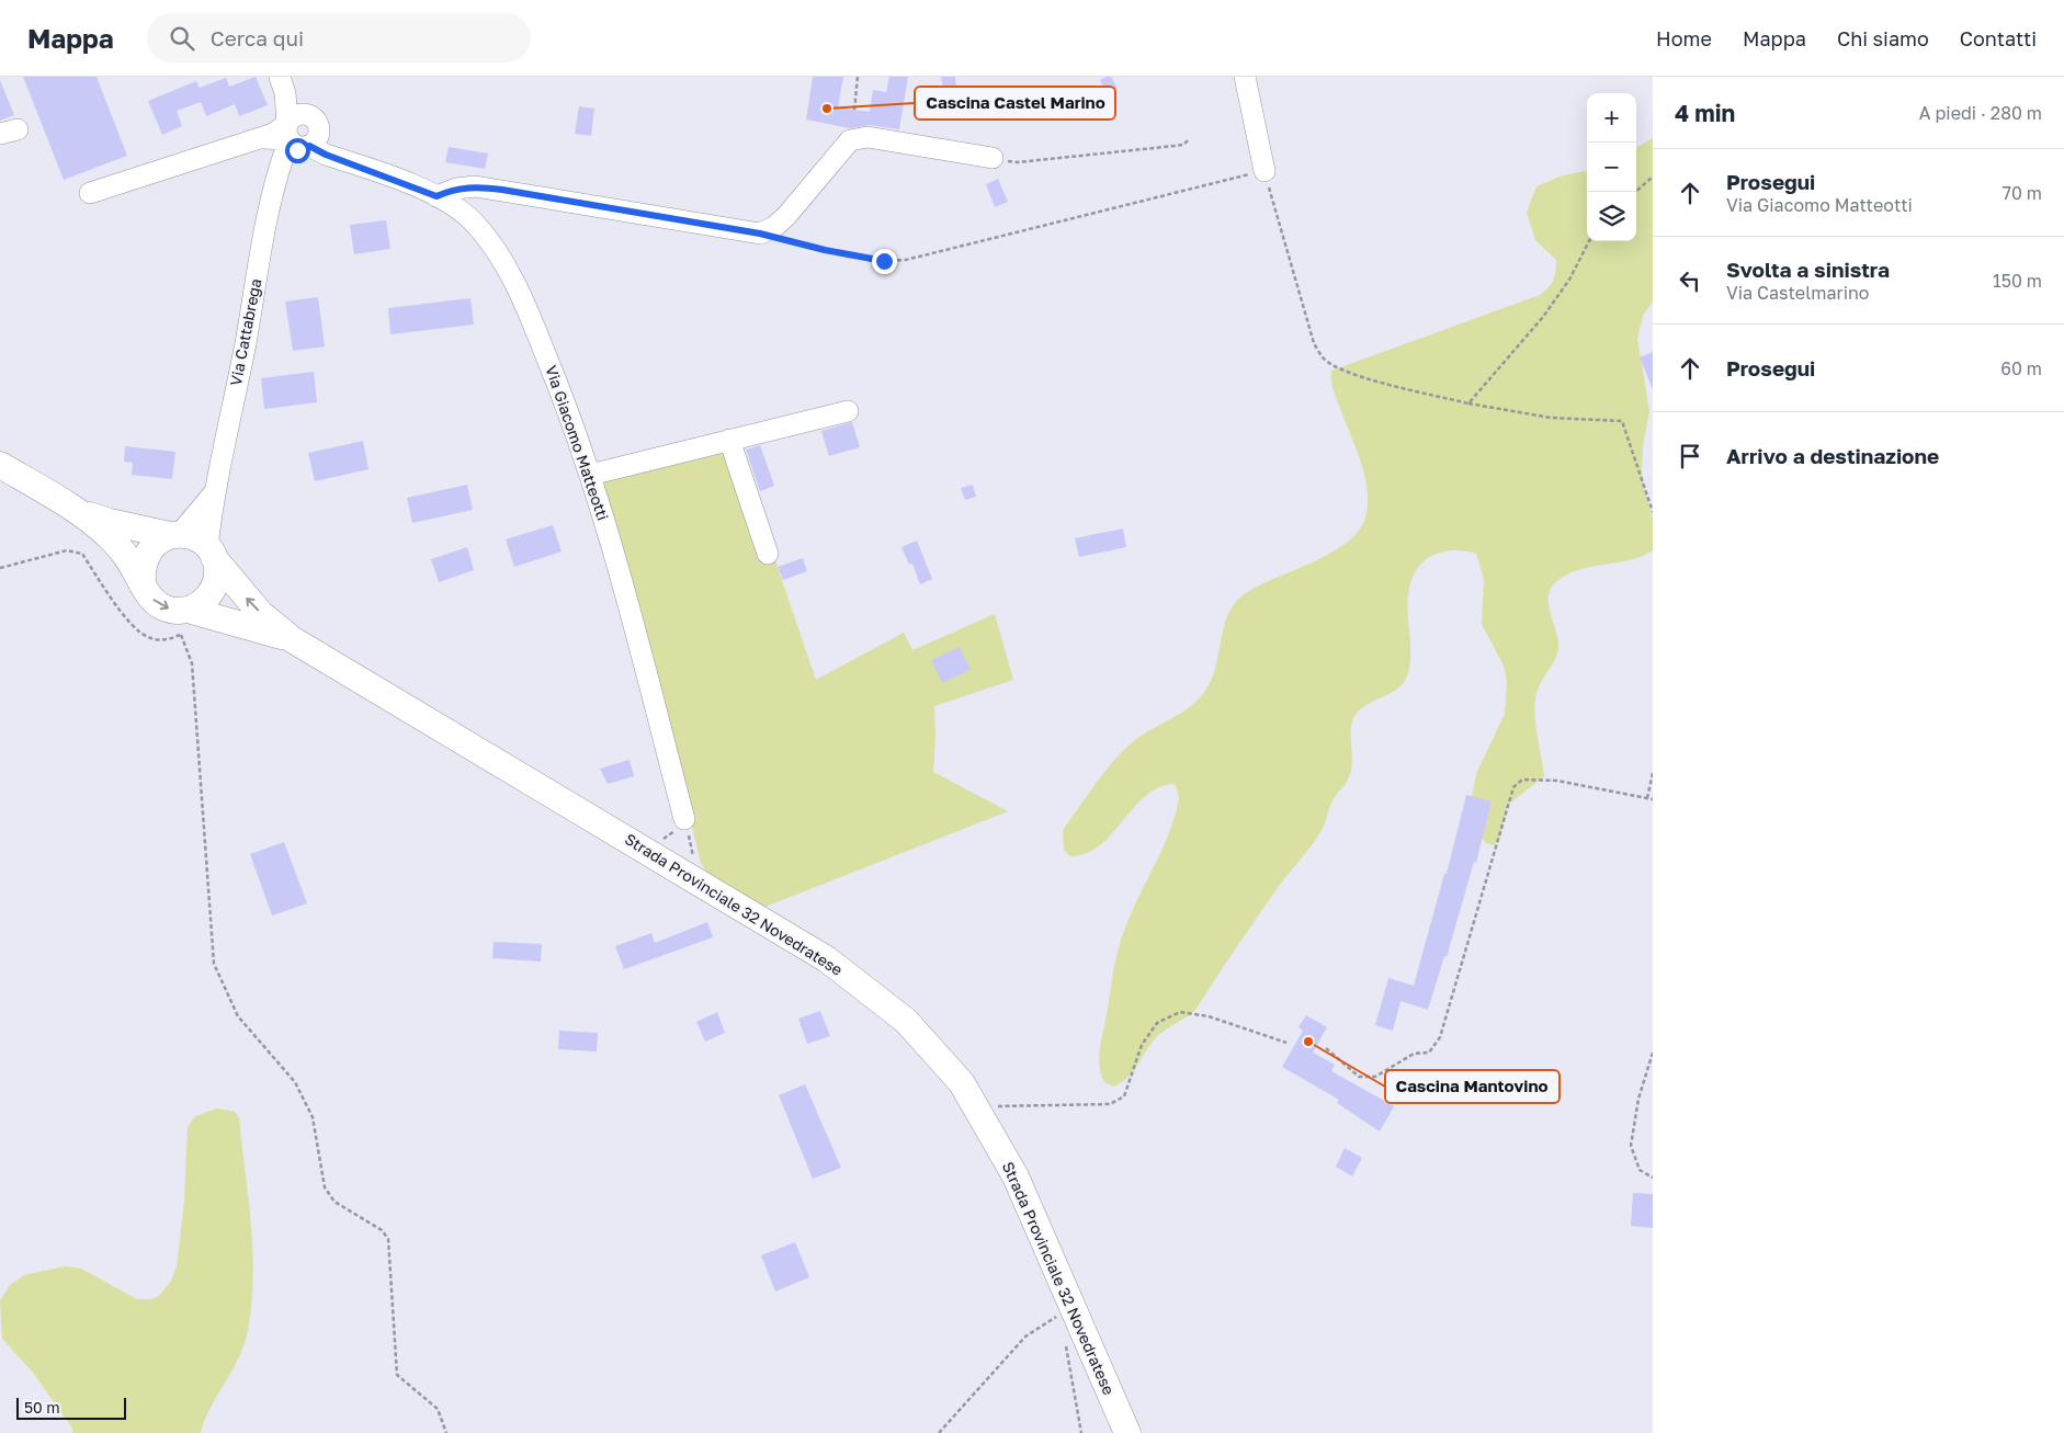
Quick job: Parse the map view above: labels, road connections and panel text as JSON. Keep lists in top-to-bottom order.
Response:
{
  "streets": {
    "main road": ["Strada Provinciale 32 Novedratese"],
    "street": ["Via Cattabrega", "Via Giacomo Matteotti"]
  },
  "crossings": [
    ["Via Cattabrega", "Via Giacomo Matteotti"],
    ["Via Cattabrega", "Strada Provinciale 32 Novedratese"]
  ],
  "places": ["Cascina Castel Marino", "Cascina Mantovino"],
  "scale_bar": "50 m",
  "page": {
    "header": "Mappa",
    "search": "Cerca qui",
    "nav": [
      "Home",
      "Mappa",
      "Chi siamo",
      "Contatti"
    ],
    "heading": ["4 min", "A piedi · 280 m"],
    "map_buttons": ["+", "−"],
    "list": [
      ["Prosegui", "Via Giacomo Matteotti", "70 m"],
      ["Svolta a sinistra", "Via Castelmarino", "150 m"],
      ["Prosegui", "60 m"],
      "Arrivo a destinazione"
    ],
    "scale": "50 m"
  }
}
